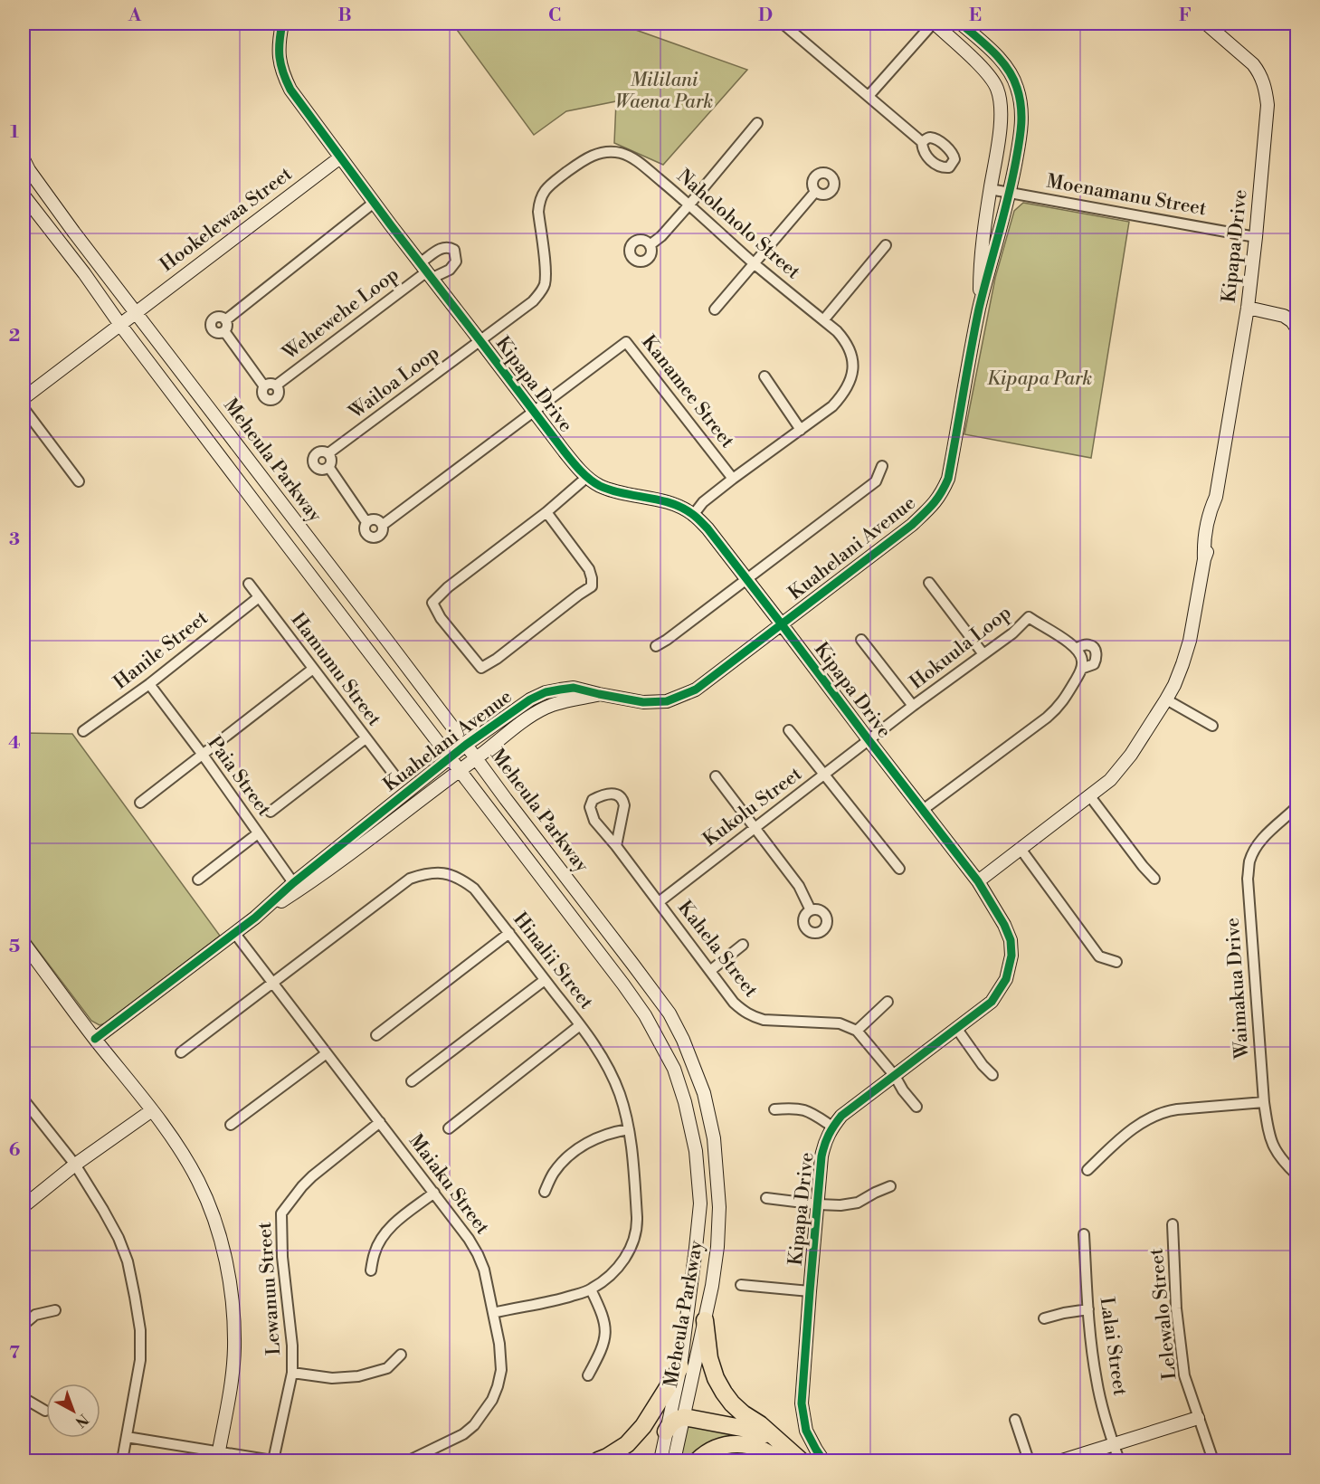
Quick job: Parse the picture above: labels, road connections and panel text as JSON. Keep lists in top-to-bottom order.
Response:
{
  "streets": {
    "street": [
      "Moenamanu Street",
      "Hookelewaa Street",
      "Naholoholo Street",
      "Kipapa Drive",
      "Wehewehe Loop",
      "Wailoa Loop",
      "Kanamee Street",
      "Meheula Parkway",
      "Kuahelani Avenue",
      "Hokuula Loop",
      "Hanile Street",
      "Hamumu Street",
      "Paia Street",
      "Kukolu Street",
      "Kahela Street",
      "Hinalii Street",
      "Waimakua Drive",
      "Maiaku Street",
      "Lewanuu Street",
      "Lelewalo Street",
      "Lalai Street"
    ]
  },
  "crossings": [
    ["Moenamanu Street", "Kipapa Drive"],
    ["Moenamanu Street", "Kuahelani Avenue"],
    ["Hookelewaa Street", "Kipapa Drive"],
    ["Hookelewaa Street", "Meheula Parkway"],
    ["Naholoholo Street", "Kipapa Drive"],
    ["Naholoholo Street", "Wailoa Loop"],
    ["Naholoholo Street", "Kanamee Street"],
    ["Kipapa Drive", "Wehewehe Loop"],
    ["Kipapa Drive", "Wailoa Loop"],
    ["Kipapa Drive", "Kanamee Street"],
    ["Kipapa Drive", "Kuahelani Avenue"],
    ["Kipapa Drive", "Hokuula Loop"],
    ["Kipapa Drive", "Kukolu Street"],
    ["Wailoa Loop", "Kanamee Street"],
    ["Meheula Parkway", "Kuahelani Avenue"],
    ["Kuahelani Avenue", "Paia Street"],
    ["Kuahelani Avenue", "Maiaku Street"],
    ["Hokuula Loop", "Kukolu Street"],
    ["Hanile Street", "Hamumu Street"],
    ["Hanile Street", "Paia Street"],
    ["Kukolu Street", "Kahela Street"],
    ["Hinalii Street", "Maiaku Street"],
    ["Maiaku Street", "Lewanuu Street"]
  ],
  "parks": ["Mililani Waena Park", "Kipapa Park"],
  "north": "bottom right",
  "grid": {
    "columns": [
      "A",
      "B",
      "C",
      "D",
      "E",
      "F"
    ],
    "rows": [
      "1",
      "2",
      "3",
      "4",
      "5",
      "6",
      "7"
    ]
  }
}
